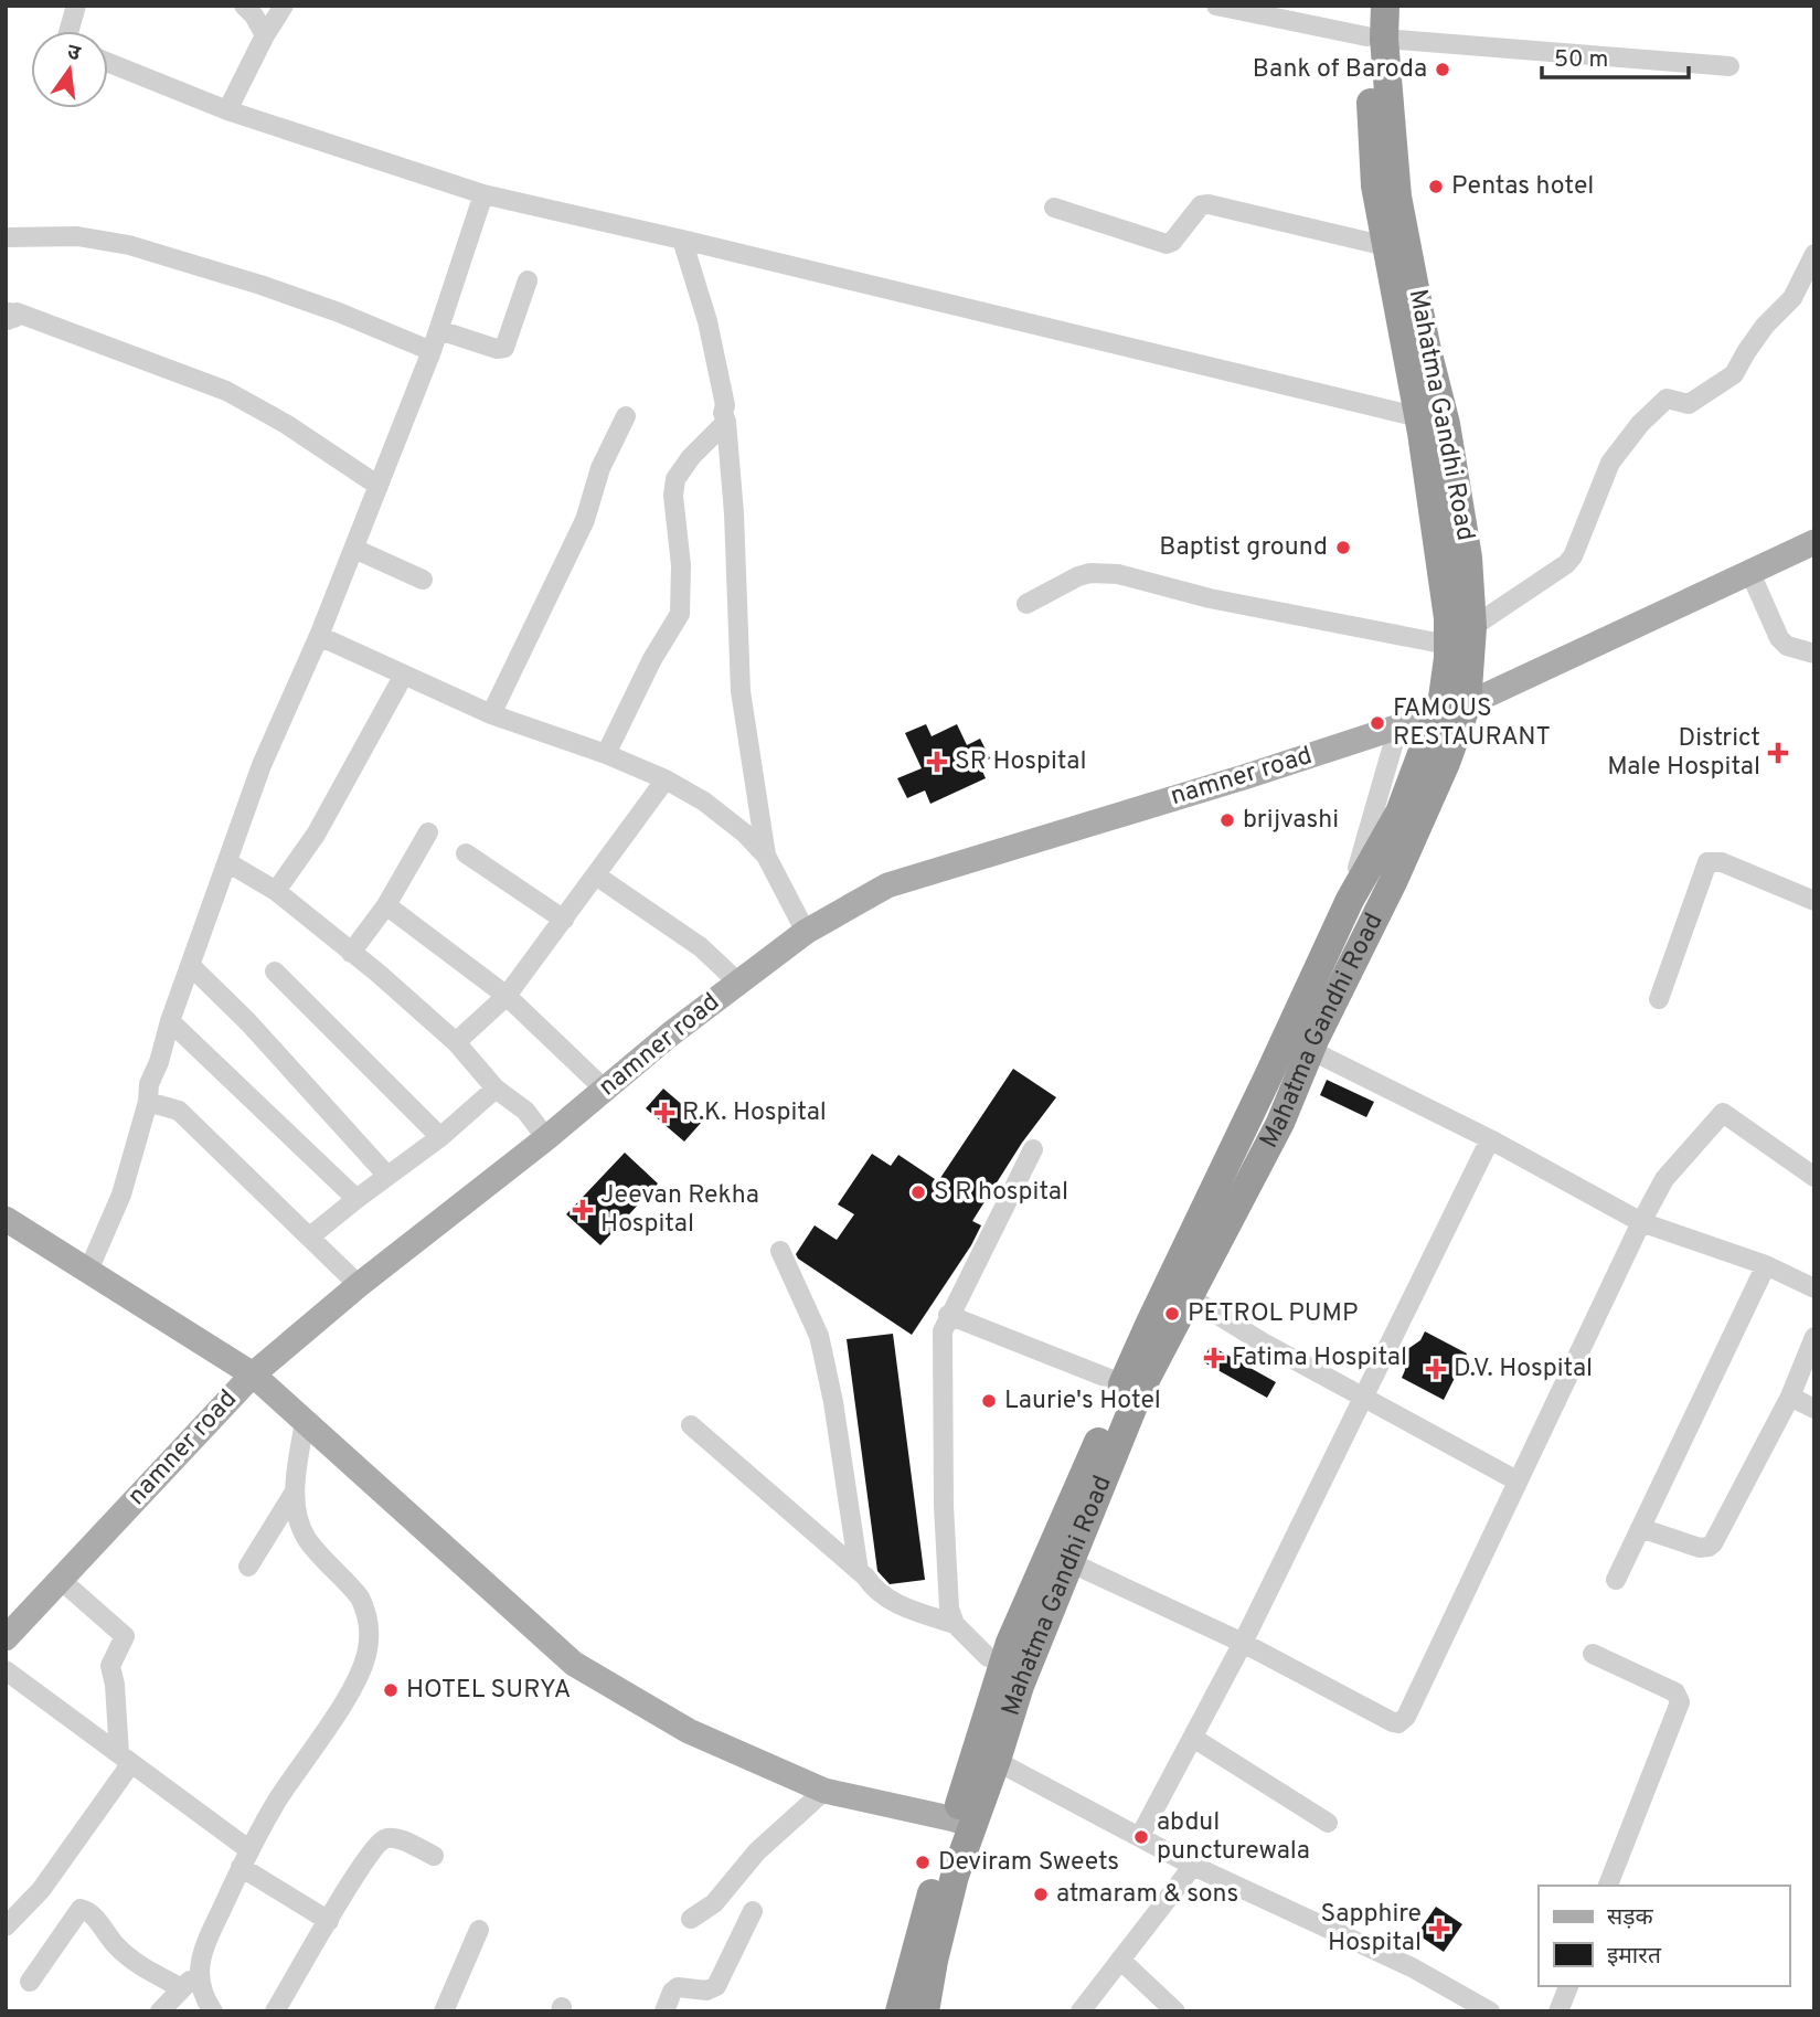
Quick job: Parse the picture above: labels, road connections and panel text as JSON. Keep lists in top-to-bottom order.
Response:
{
  "streets": {
    "highway": ["Mahatma Gandhi Road"],
    "main road": ["namner road"]
  },
  "crossings": [
    ["Mahatma Gandhi Road", "namner road"]
  ],
  "places": {
    "other": [
      "Bank of Baroda",
      "Pentas hotel",
      "Baptist ground",
      "FAMOUS RESTAURANT",
      "brijvashi",
      "S R hospital",
      "PETROL PUMP",
      "Laurie's Hotel",
      "HOTEL SURYA",
      "abdul puncturewala",
      "Deviram Sweets",
      "atmaram & sons"
    ],
    "health": [
      "District Male Hospital",
      "SR Hospital",
      "R.K. Hospital",
      "Jeevan Rekha Hospital",
      "Fatima Hospital",
      "D.V. Hospital",
      "Sapphire Hospital"
    ]
  },
  "legend": ["सड़क", "इमारत"],
  "scale_bar": "50 m",
  "north": "top"
}
